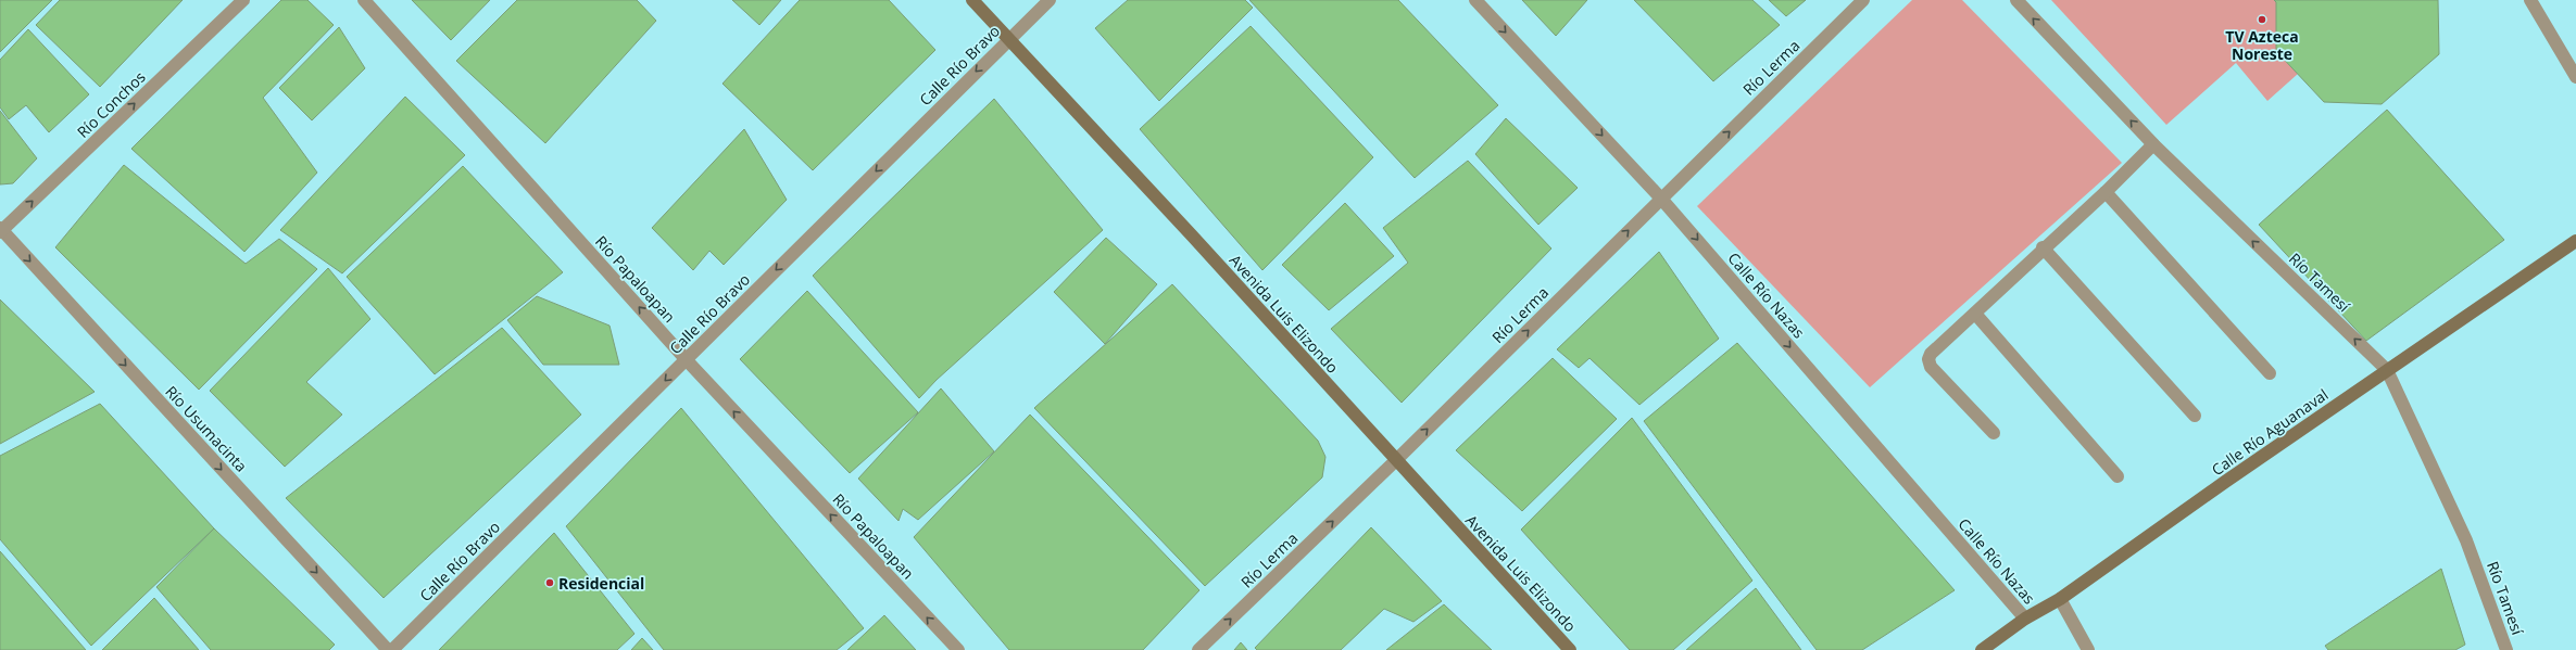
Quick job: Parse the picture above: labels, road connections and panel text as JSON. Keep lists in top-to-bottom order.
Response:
{
  "streets": {
    "street": [
      "Calle Río Bravo",
      "Río Lerma",
      "Río Conchos",
      "Río Papaloapan",
      "Río Tamesí",
      "Calle Río Nazas",
      "Avenida Luis Elizondo",
      "Río Usumacinta",
      "Calle Río Aguanaval"
    ]
  },
  "crossings": [
    ["Calle Río Bravo", "Río Papaloapan"],
    ["Calle Río Bravo", "Avenida Luis Elizondo"],
    ["Río Lerma", "Calle Río Nazas"],
    ["Río Lerma", "Avenida Luis Elizondo"],
    ["Río Conchos", "Río Usumacinta"],
    ["Río Tamesí", "Calle Río Aguanaval"],
    ["Calle Río Nazas", "Calle Río Aguanaval"]
  ],
  "one_way": [
    "Calle Río Bravo",
    "Río Lerma",
    "Río Conchos",
    "Río Papaloapan",
    "Calle Río Nazas",
    "Río Usumacinta"
  ],
  "places": ["TV Azteca Noreste", "Residencial"]
}
